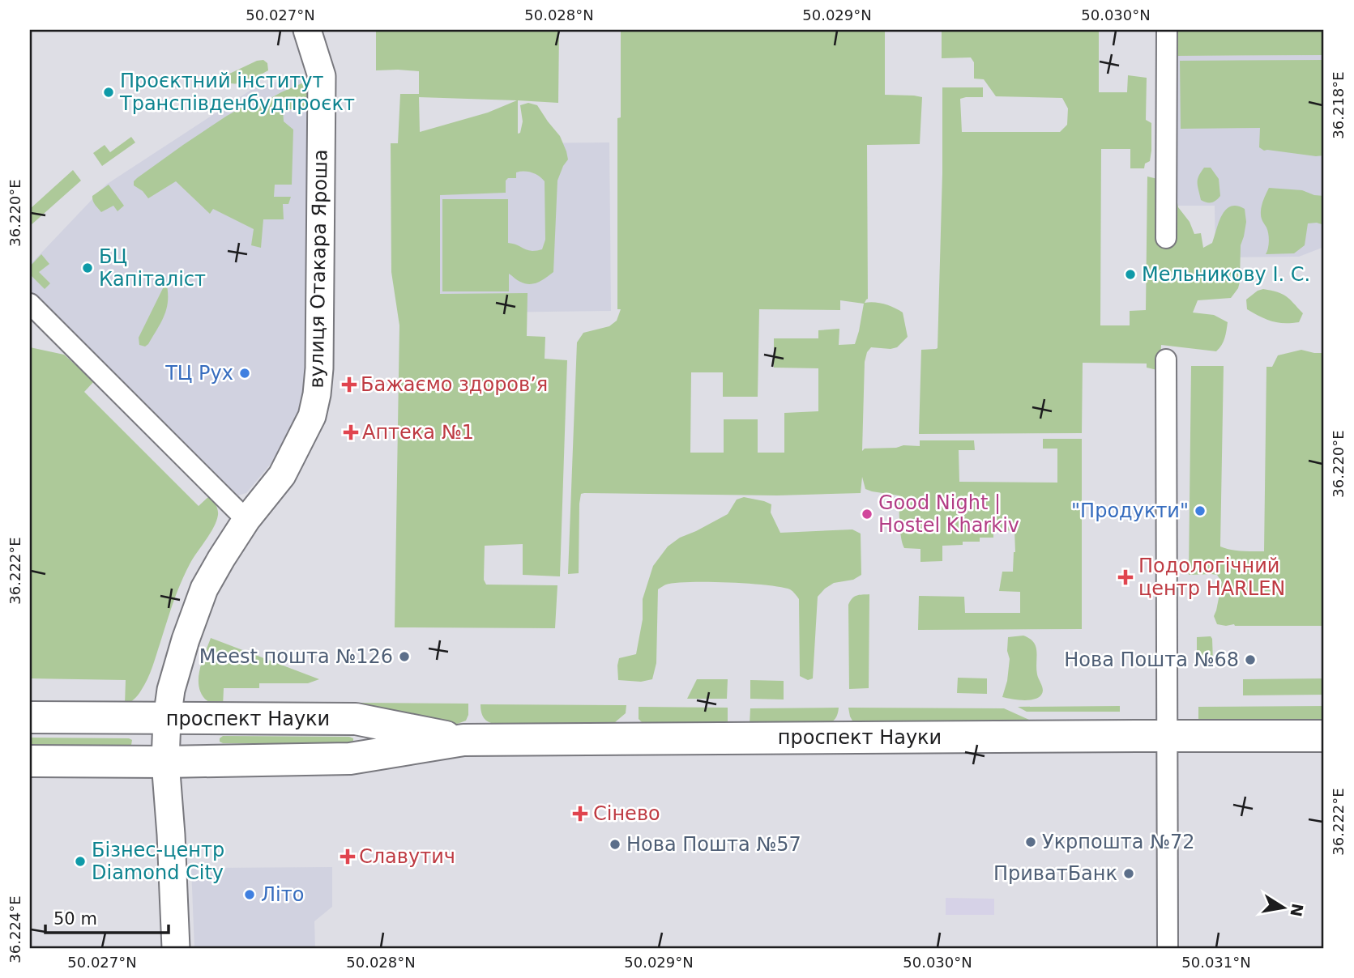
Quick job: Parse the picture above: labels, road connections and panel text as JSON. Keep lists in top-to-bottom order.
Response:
{
  "streets": {
    "main road": ["проспект Науки"],
    "street": ["вулиця Отакара Яроша"]
  },
  "crossings": [
    ["вулиця Отакара Яроша", "проспект Науки"]
  ],
  "places": {
    "other": [
      "Проєктний інститут Транспівденбудпроєкт",
      "БЦ Капіталіст",
      "Мельникову І. С.",
      "ТЦ Рух",
      "\"Продукти\"",
      "Good Night | Hostel Kharkiv",
      "Meest пошта №126",
      "Нова Пошта №68",
      "Укрпошта №72",
      "Нова Пошта №57",
      "Бізнес-центр Diamond City",
      "ПриватБанк",
      "Літо"
    ],
    "health": [
      "Бажаємо здоровʼя",
      "Аптека №1",
      "Подологічний центр HARLEN",
      "Сінево",
      "Славутич"
    ]
  },
  "scale_bar": "50 m",
  "north": "right",
  "coordinates": [
    "50.027°N",
    "50.028°N",
    "50.029°N",
    "50.030°N",
    "36.218°E",
    "36.220°E",
    "36.222°E",
    "36.224°E",
    "50.031°N"
  ]
}
